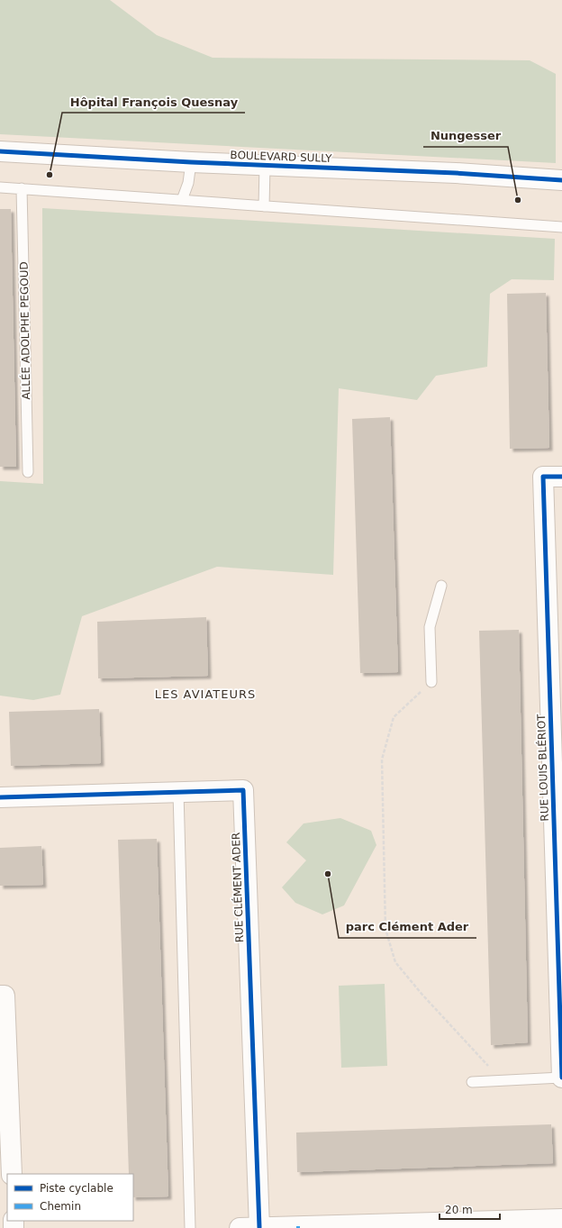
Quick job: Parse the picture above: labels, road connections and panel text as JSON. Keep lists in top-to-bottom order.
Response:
{
  "streets": {
    "street": ["BOULEVARD SULLY", "RUE LOUIS BLÉRIOT", "RUE CLÉMENT ADER"],
    "lane": ["ALLÉE ADOLPHE PEGOUD"]
  },
  "districts": ["LES AVIATEURS"],
  "places": ["Hôpital François Quesnay", "Nungesser", "parc Clément Ader"],
  "legend": ["Piste cyclable", "Chemin"],
  "scale_bar": "20 m"
}
